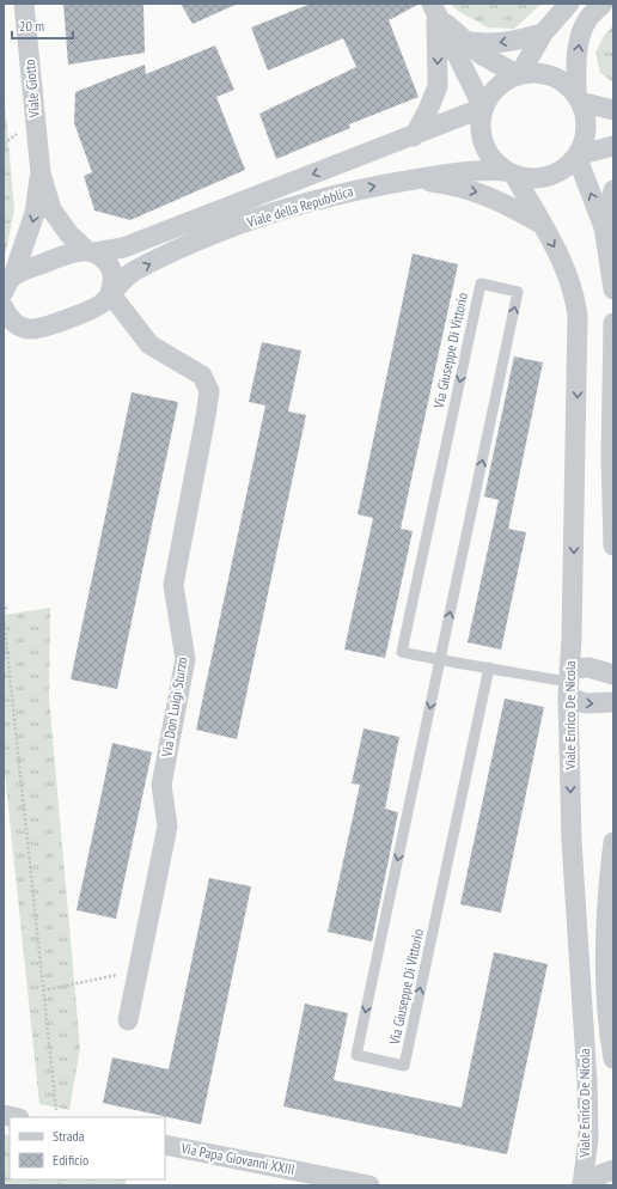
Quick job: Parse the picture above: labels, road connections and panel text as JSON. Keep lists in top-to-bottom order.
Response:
{
  "streets": {
    "street": [
      "Viale Giotto",
      "Viale della Repubblica",
      "Via Don Luigi Sturzo",
      "Viale Enrico De Nicola",
      "Via Papa Giovanni XXIII"
    ],
    "lane": ["Via Giuseppe Di Vittorio"]
  },
  "crossings": [
    ["Viale Giotto", "Viale della Repubblica"],
    ["Viale della Repubblica", "Via Don Luigi Sturzo"],
    ["Viale della Repubblica", "Viale Enrico De Nicola"],
    ["Via Giuseppe Di Vittorio", "Viale Enrico De Nicola"]
  ],
  "legend": ["Strada", "Edificio"],
  "scale_bar": "20 m"
}
